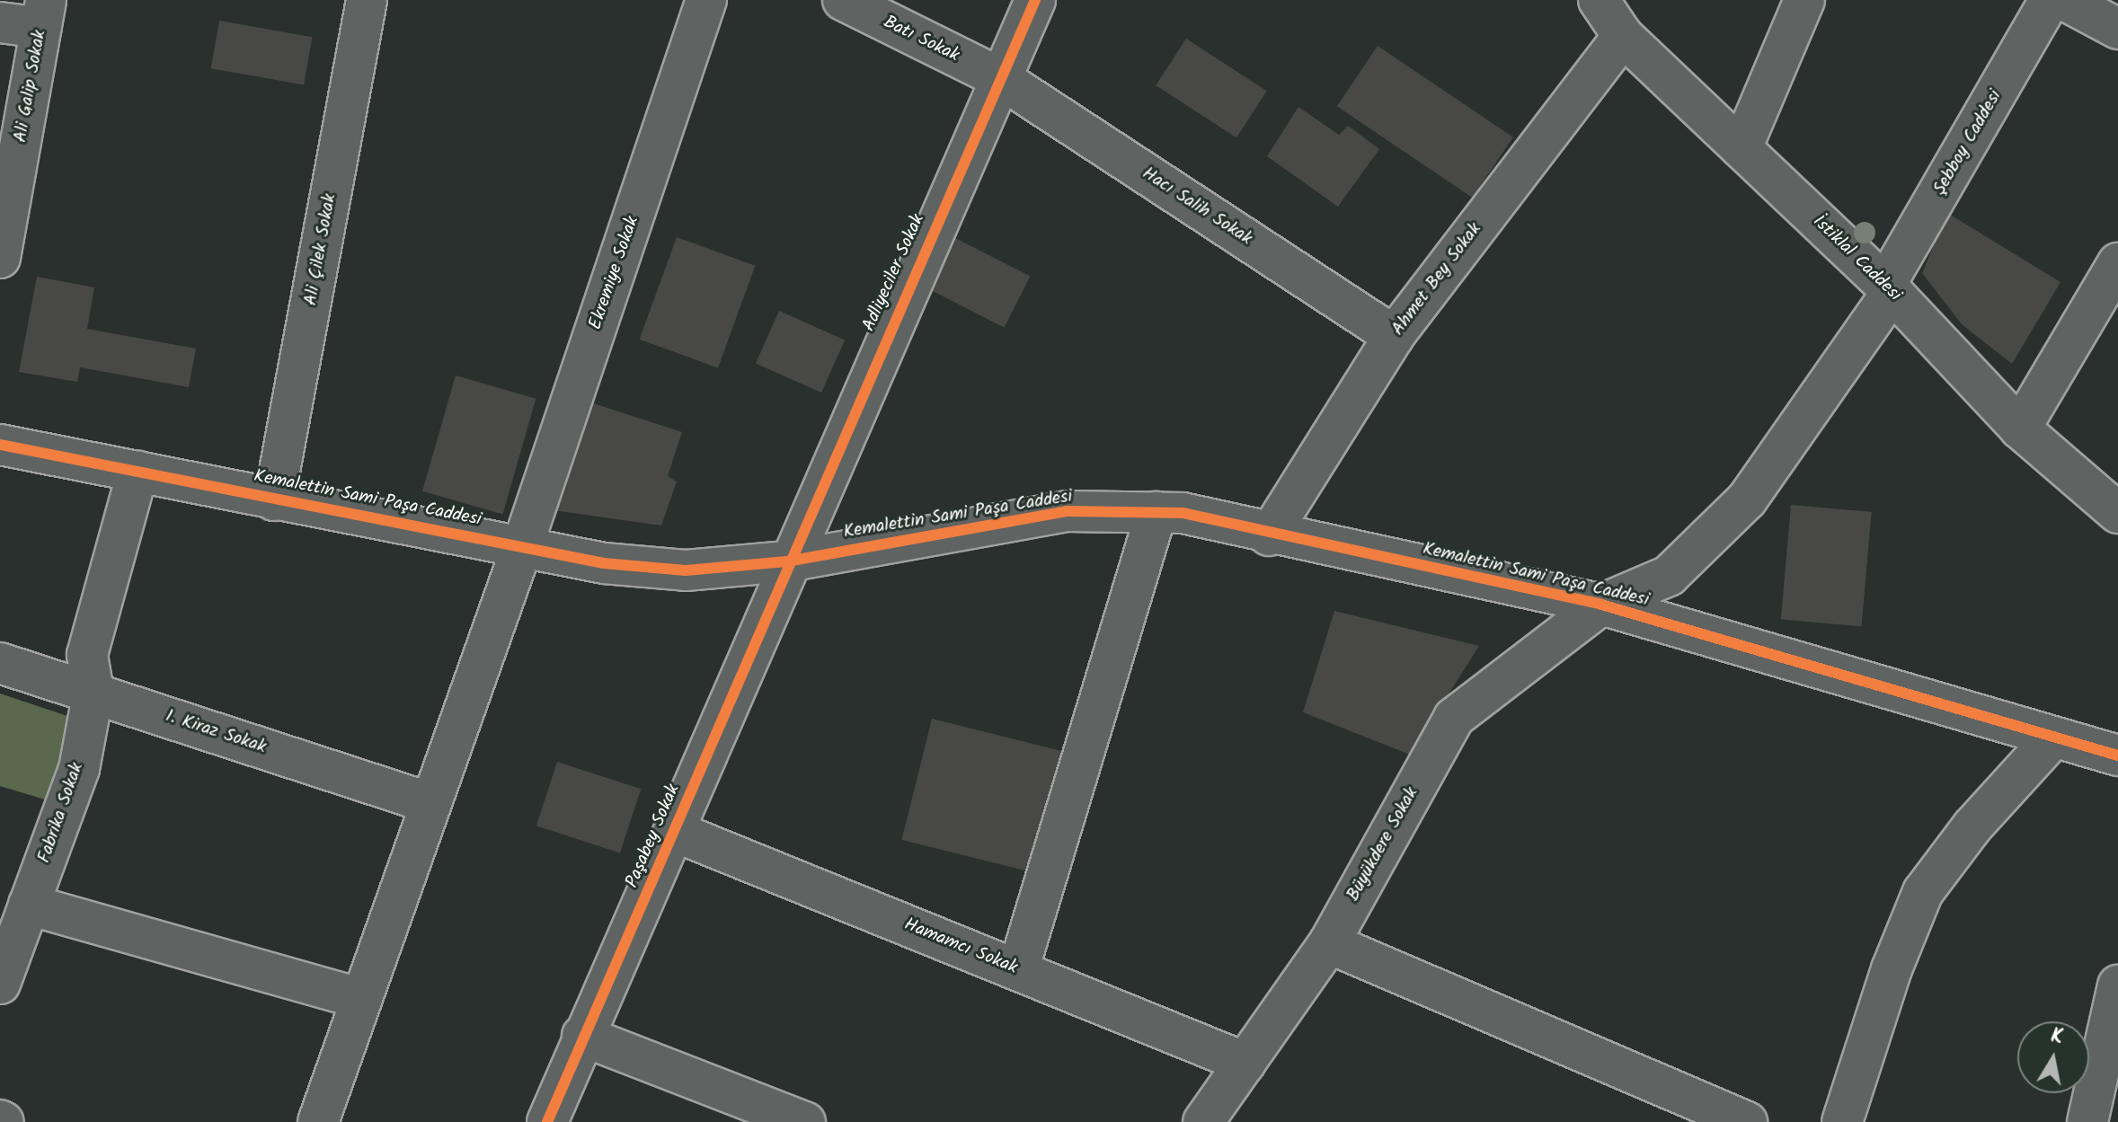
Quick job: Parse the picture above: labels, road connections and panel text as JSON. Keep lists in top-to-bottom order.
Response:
{
  "streets": {
    "street": [
      "Batı Sokak",
      "Ali Galip Sokak",
      "Şebboy Caddesi",
      "Hacı Salih Sokak",
      "Ali Çilek Sokak",
      "İstiklal Caddesi",
      "Ekremiye Sokak",
      "Adliyeciler Sokak",
      "Ahmet Bey Sokak",
      "Kemalettin Sami Paşa Caddesi",
      "1. Kiraz Sokak",
      "Fabrika Sokak",
      "Paşabey Sokak",
      "Büyükdere Sokak",
      "Hamamcı Sokak"
    ]
  },
  "crossings": [
    ["Batı Sokak", "Hacı Salih Sokak"],
    ["Batı Sokak", "Adliyeciler Sokak"],
    ["Şebboy Caddesi", "İstiklal Caddesi"],
    ["Şebboy Caddesi", "Kemalettin Sami Paşa Caddesi"],
    ["Şebboy Caddesi", "Büyükdere Sokak"],
    ["Hacı Salih Sokak", "Adliyeciler Sokak"],
    ["Hacı Salih Sokak", "Ahmet Bey Sokak"],
    ["Ali Çilek Sokak", "Kemalettin Sami Paşa Caddesi"],
    ["İstiklal Caddesi", "Ahmet Bey Sokak"],
    ["Ekremiye Sokak", "Kemalettin Sami Paşa Caddesi"],
    ["Ekremiye Sokak", "1. Kiraz Sokak"],
    ["Adliyeciler Sokak", "Kemalettin Sami Paşa Caddesi"],
    ["Adliyeciler Sokak", "Paşabey Sokak"],
    ["Ahmet Bey Sokak", "Kemalettin Sami Paşa Caddesi"],
    ["Kemalettin Sami Paşa Caddesi", "Fabrika Sokak"],
    ["Kemalettin Sami Paşa Caddesi", "Paşabey Sokak"],
    ["Kemalettin Sami Paşa Caddesi", "Büyükdere Sokak"],
    ["1. Kiraz Sokak", "Fabrika Sokak"],
    ["Paşabey Sokak", "Hamamcı Sokak"],
    ["Büyükdere Sokak", "Hamamcı Sokak"]
  ],
  "north": "top"
}
